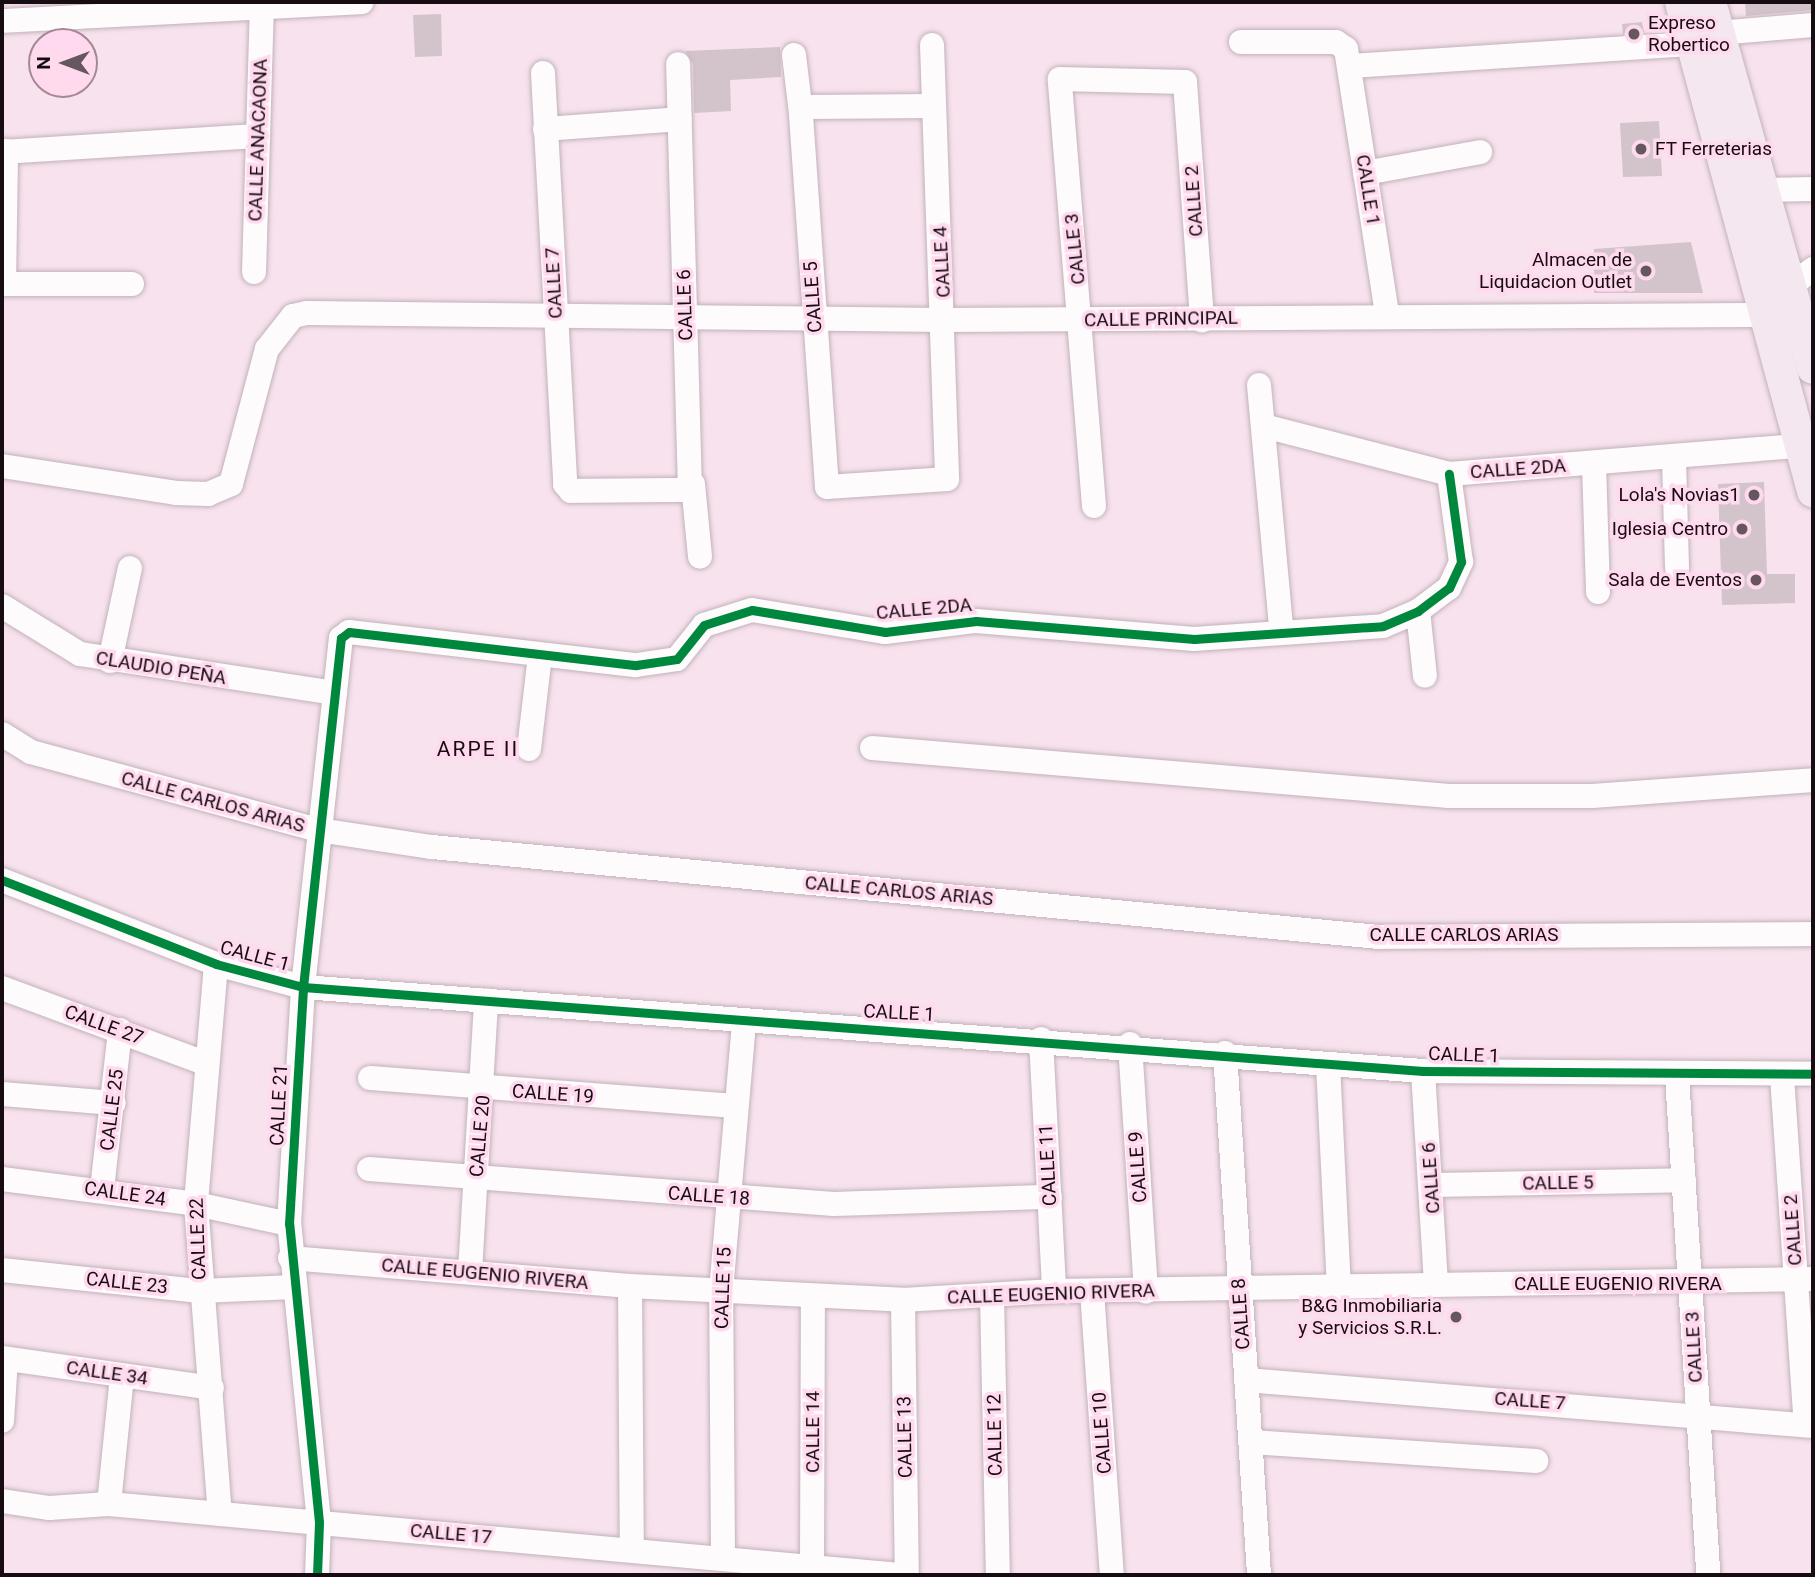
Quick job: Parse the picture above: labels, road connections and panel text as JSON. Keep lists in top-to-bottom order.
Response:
{
  "streets": {
    "street": [
      "CALLE ANACAONA",
      "CALLE 1",
      "CALLE 2",
      "CALLE 3",
      "CALLE 4",
      "CALLE 7",
      "CALLE 5",
      "CALLE 6",
      "CALLE PRINCIPAL",
      "CALLE 2DA",
      "CLAUDIO PEÑA",
      "CALLE CARLOS ARIAS",
      "CALLE 27",
      "CALLE 19",
      "CALLE 21",
      "CALLE 25",
      "CALLE 20",
      "CALLE 11",
      "CALLE 9",
      "CALLE 24",
      "CALLE 18",
      "CALLE 22",
      "CALLE EUGENIO RIVERA",
      "CALLE 23",
      "CALLE 15",
      "CALLE 8",
      "CALLE 34",
      "CALLE 14",
      "CALLE 10",
      "CALLE 12",
      "CALLE 13",
      "CALLE 17"
    ]
  },
  "crossings": [
    ["CALLE 1", "CALLE 2"],
    ["CALLE 1", "CALLE 3"],
    ["CALLE 1", "CALLE 6"],
    ["CALLE 1", "CALLE PRINCIPAL"],
    ["CALLE 1", "CALLE 21"],
    ["CALLE 1", "CALLE 20"],
    ["CALLE 1", "CALLE 11"],
    ["CALLE 1", "CALLE 9"],
    ["CALLE 1", "CALLE 22"],
    ["CALLE 1", "CALLE 15"],
    ["CALLE 1", "CALLE 8"],
    ["CALLE 2", "CALLE 3"],
    ["CALLE 2", "CALLE 7"],
    ["CALLE 2", "CALLE PRINCIPAL"],
    ["CALLE 2", "CALLE EUGENIO RIVERA"],
    ["CALLE 3", "CALLE 7"],
    ["CALLE 3", "CALLE 5"],
    ["CALLE 3", "CALLE PRINCIPAL"],
    ["CALLE 3", "CALLE EUGENIO RIVERA"],
    ["CALLE 4", "CALLE 5"],
    ["CALLE 4", "CALLE PRINCIPAL"],
    ["CALLE 7", "CALLE 6"],
    ["CALLE 7", "CALLE PRINCIPAL"],
    ["CALLE 7", "CALLE 8"],
    ["CALLE 5", "CALLE 6"],
    ["CALLE 5", "CALLE PRINCIPAL"],
    ["CALLE 6", "CALLE PRINCIPAL"],
    ["CALLE 6", "CALLE EUGENIO RIVERA"],
    ["CALLE 2DA", "CALLE 21"],
    ["CLAUDIO PEÑA", "CALLE 21"],
    ["CALLE CARLOS ARIAS", "CALLE 21"],
    ["CALLE 27", "CALLE 25"],
    ["CALLE 27", "CALLE 22"],
    ["CALLE 19", "CALLE 20"],
    ["CALLE 19", "CALLE 15"],
    ["CALLE 21", "CALLE 24"],
    ["CALLE 21", "CALLE EUGENIO RIVERA"],
    ["CALLE 21", "CALLE 23"],
    ["CALLE 21", "CALLE 17"],
    ["CALLE 25", "CALLE 24"],
    ["CALLE 20", "CALLE 18"],
    ["CALLE 20", "CALLE EUGENIO RIVERA"],
    ["CALLE 11", "CALLE 18"],
    ["CALLE 11", "CALLE EUGENIO RIVERA"],
    ["CALLE 9", "CALLE EUGENIO RIVERA"],
    ["CALLE 24", "CALLE 22"],
    ["CALLE 18", "CALLE 15"],
    ["CALLE 22", "CALLE 23"],
    ["CALLE 22", "CALLE 34"],
    ["CALLE 22", "CALLE 17"],
    ["CALLE EUGENIO RIVERA", "CALLE 15"],
    ["CALLE EUGENIO RIVERA", "CALLE 8"],
    ["CALLE EUGENIO RIVERA", "CALLE 14"],
    ["CALLE EUGENIO RIVERA", "CALLE 10"],
    ["CALLE EUGENIO RIVERA", "CALLE 12"],
    ["CALLE EUGENIO RIVERA", "CALLE 13"],
    ["CALLE 15", "CALLE 17"],
    ["CALLE 14", "CALLE 17"]
  ],
  "districts": ["ARPE II"],
  "places": [
    "Expreso Robertico",
    "FT Ferreterias",
    "Almacen de Liquidacion Outlet",
    "Lola's Novias1",
    "Iglesia Centro",
    "Sala de Eventos",
    "B&G Inmobiliaria y Servicios S.R.L."
  ],
  "north": "left"
}
